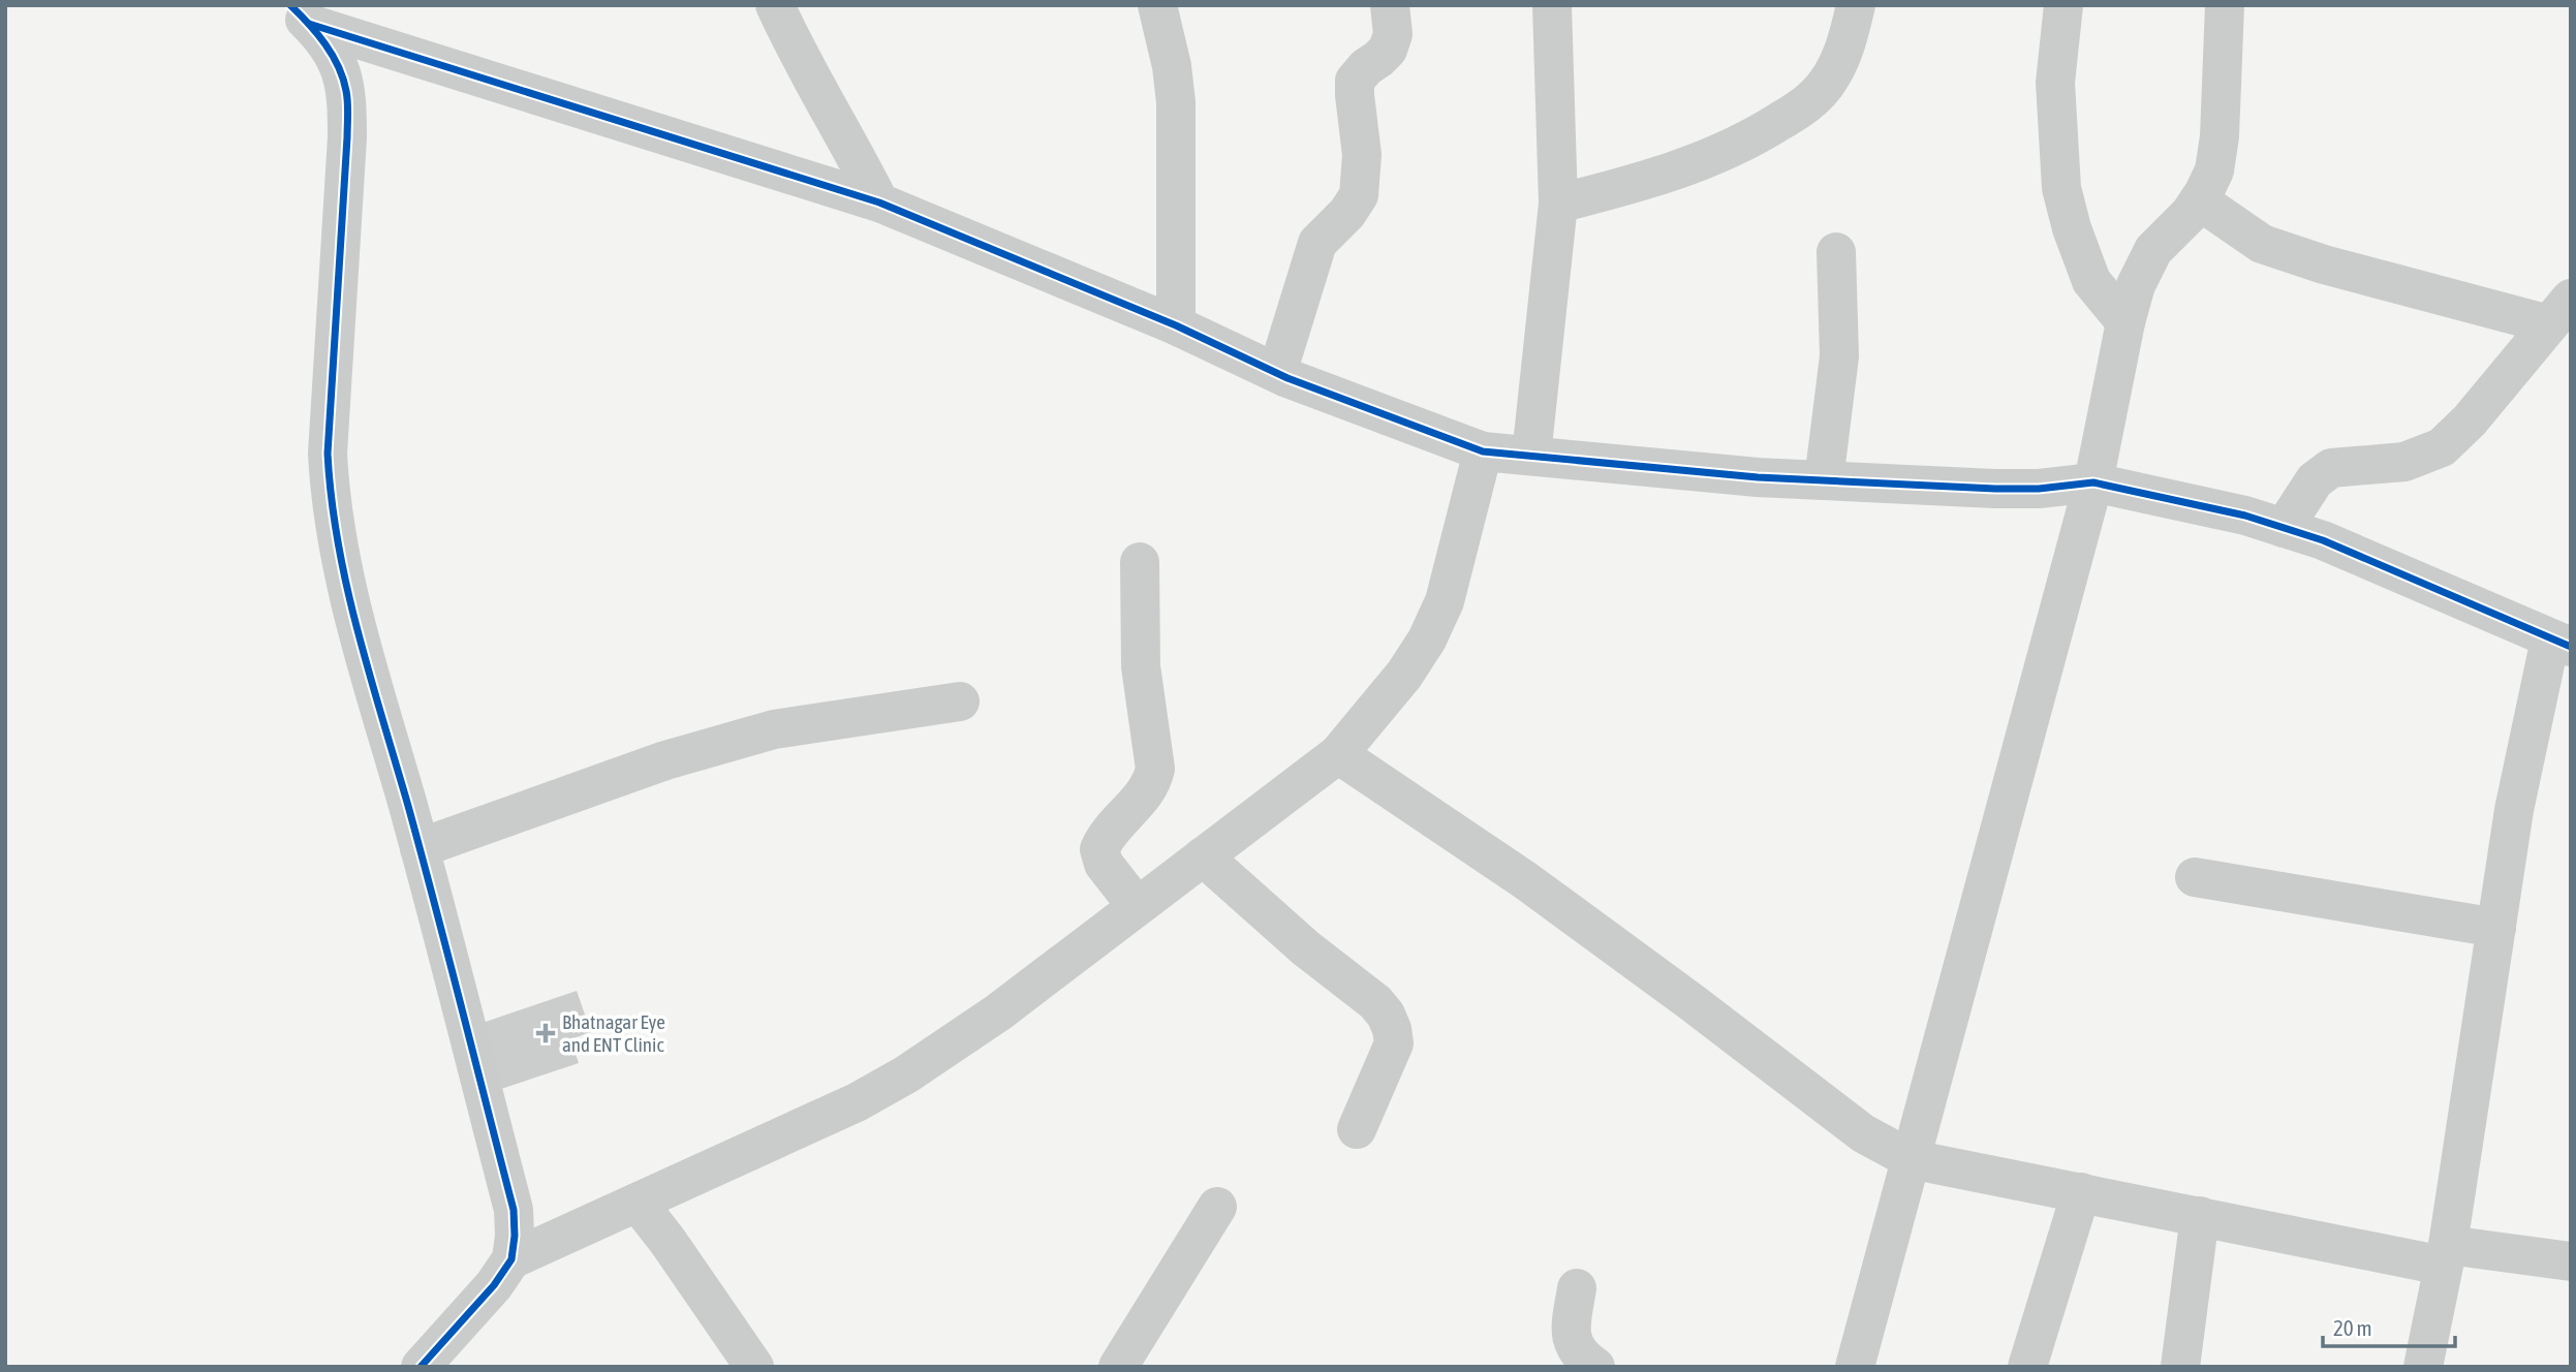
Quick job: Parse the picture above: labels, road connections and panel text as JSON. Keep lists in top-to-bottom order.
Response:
{
  "places": {
    "health": ["Bhatnagar Eye and ENT Clinic"]
  },
  "scale_bar": "20 m"
}
